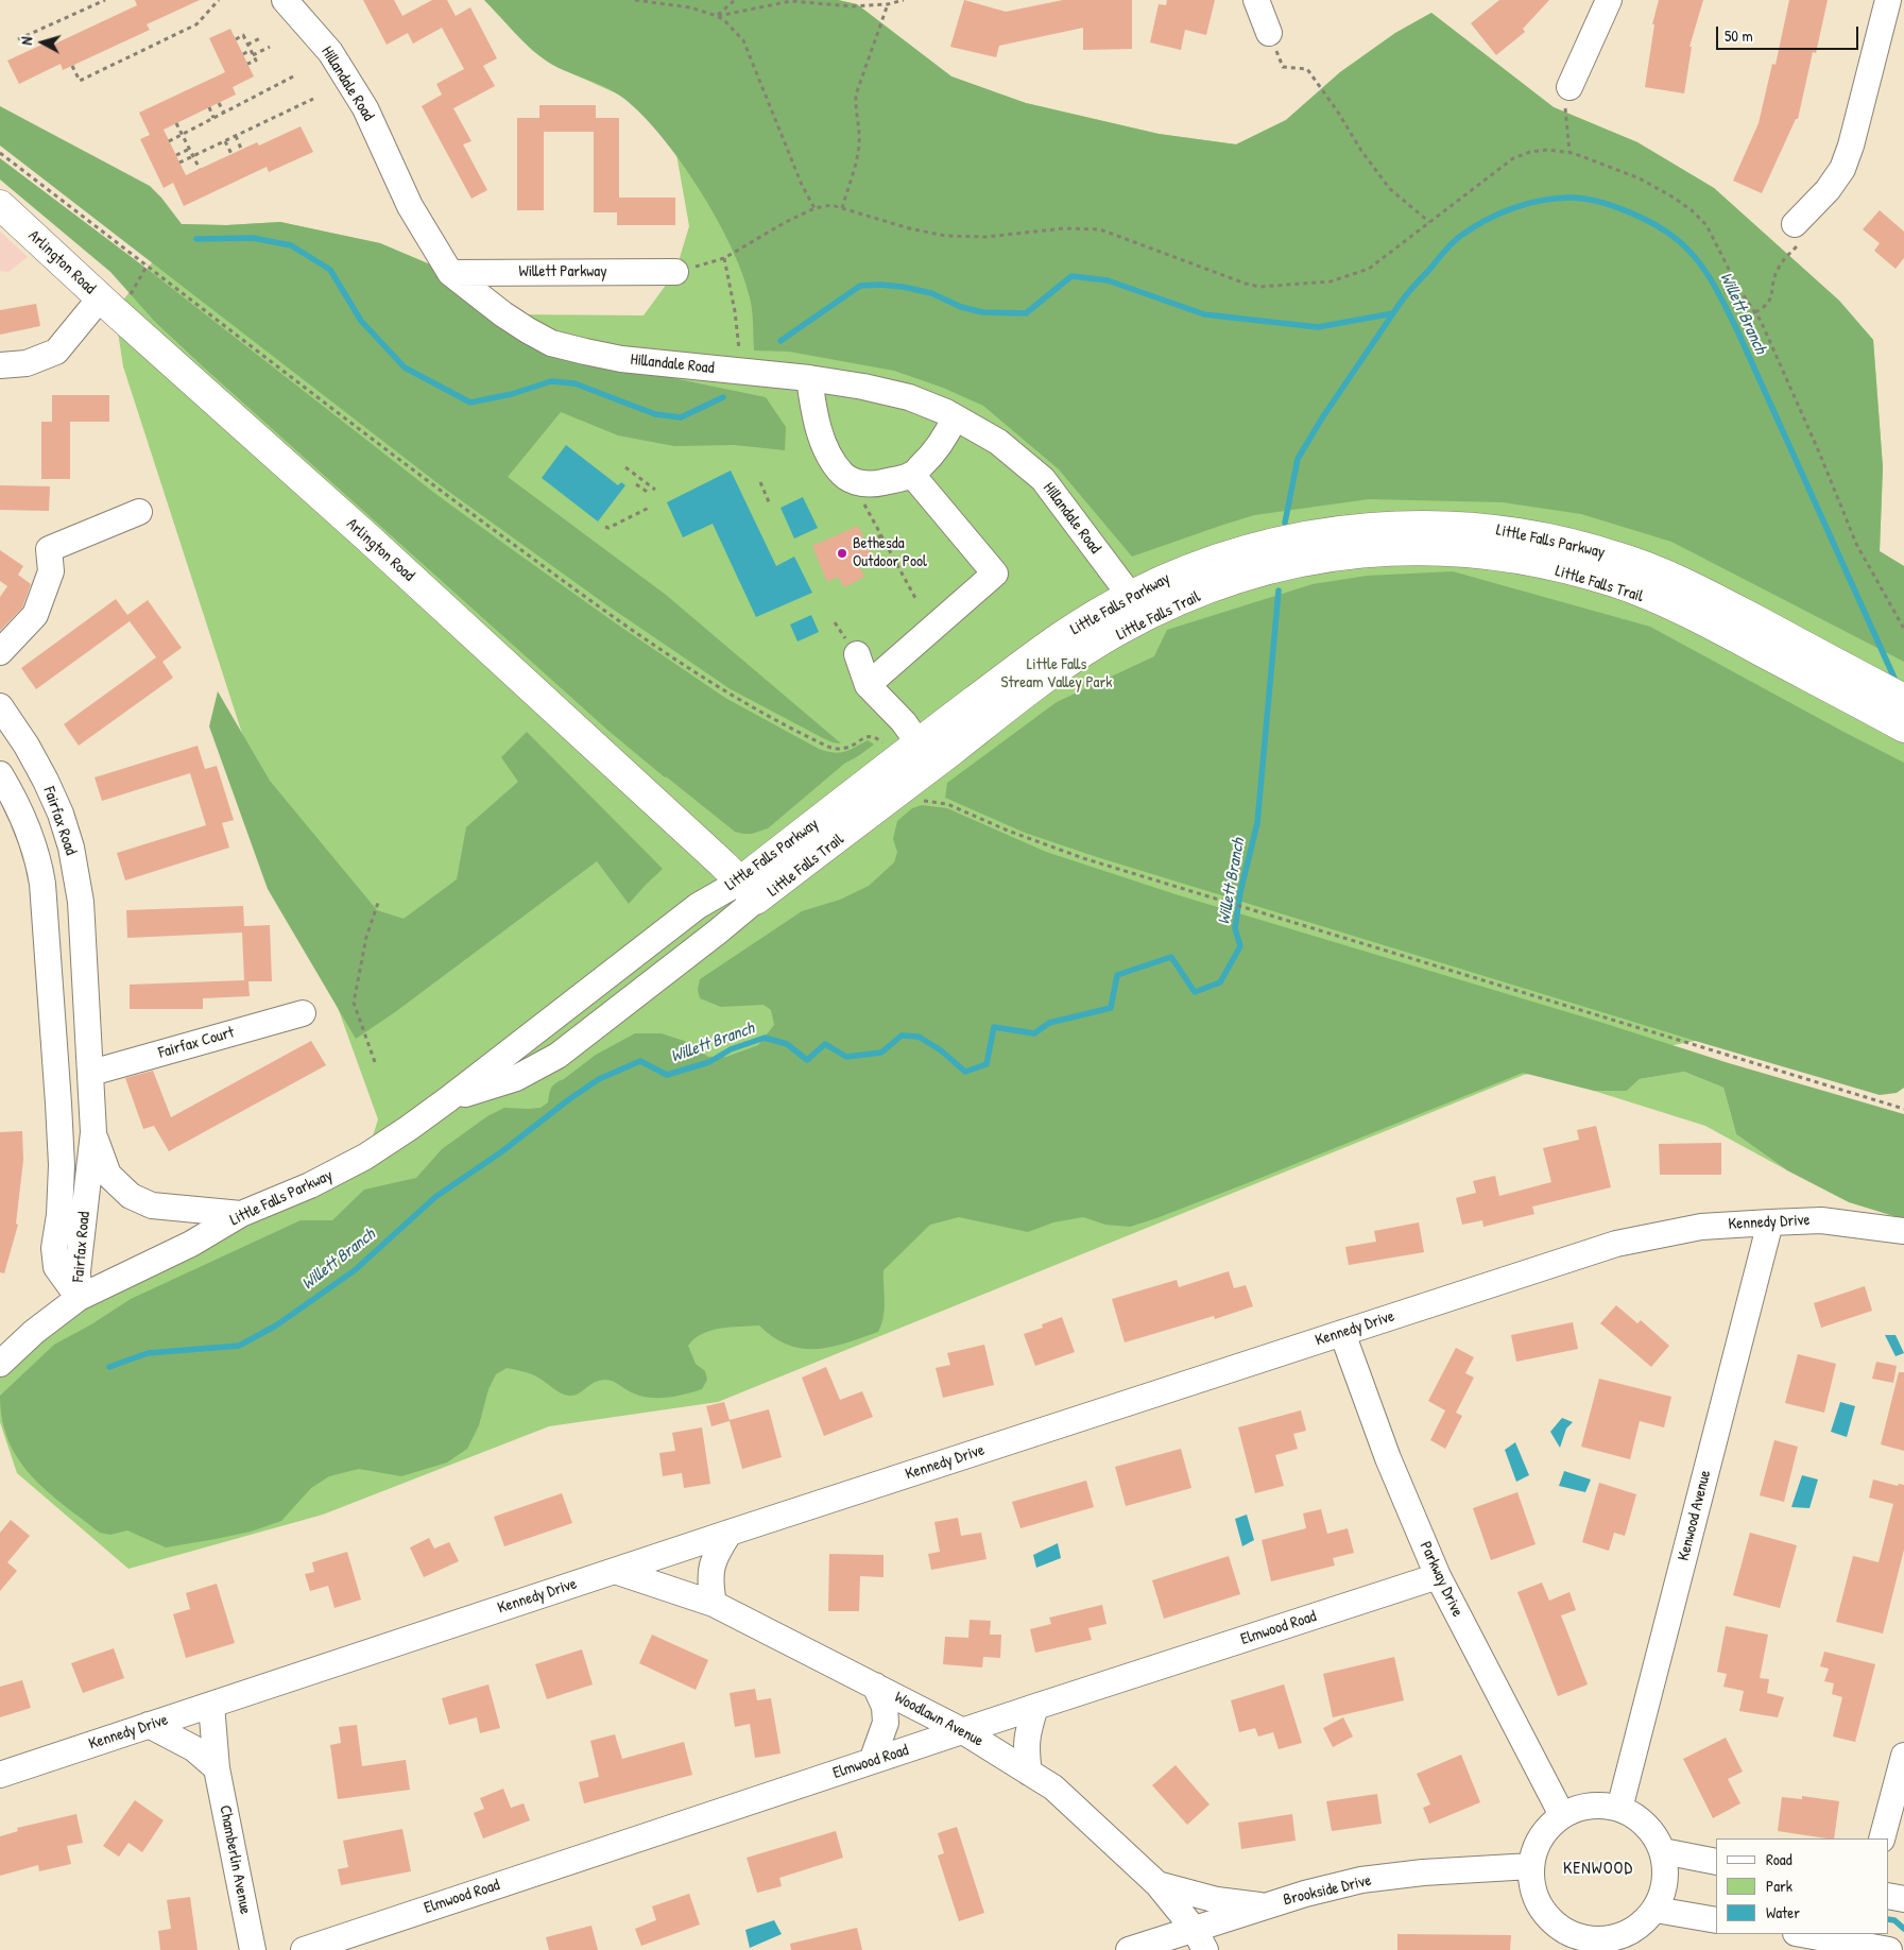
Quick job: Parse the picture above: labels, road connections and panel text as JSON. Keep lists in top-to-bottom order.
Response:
{
  "streets": {
    "main road": ["Arlington Road", "Little Falls Parkway"],
    "street": [
      "Hillandale Road",
      "Willett Parkway",
      "Fairfax Road",
      "Fairfax Court",
      "Kennedy Drive",
      "Kenwood Avenue",
      "Parkway Drive",
      "Elmwood Road",
      "Woodlawn Avenue",
      "Chamberlin Avenue",
      "Brookside Drive"
    ]
  },
  "crossings": [
    ["Hillandale Road", "Willett Parkway"],
    ["Hillandale Road", "Little Falls Parkway"],
    ["Arlington Road", "Little Falls Parkway"],
    ["Little Falls Parkway", "Fairfax Road"],
    ["Fairfax Road", "Fairfax Court"],
    ["Kennedy Drive", "Kenwood Avenue"],
    ["Kennedy Drive", "Parkway Drive"],
    ["Kennedy Drive", "Woodlawn Avenue"],
    ["Kennedy Drive", "Chamberlin Avenue"],
    ["Kenwood Avenue", "Parkway Drive"],
    ["Kenwood Avenue", "Brookside Drive"],
    ["Parkway Drive", "Elmwood Road"],
    ["Parkway Drive", "Brookside Drive"],
    ["Elmwood Road", "Woodlawn Avenue"],
    ["Woodlawn Avenue", "Brookside Drive"]
  ],
  "districts": ["KENWOOD"],
  "water": ["Willett Branch"],
  "parks": ["Little Falls Stream Valley Park"],
  "places": ["Bethesda Outdoor Pool"],
  "legend": ["Road", "Park", "Water"],
  "scale_bar": "50 m",
  "north": "left"
}
